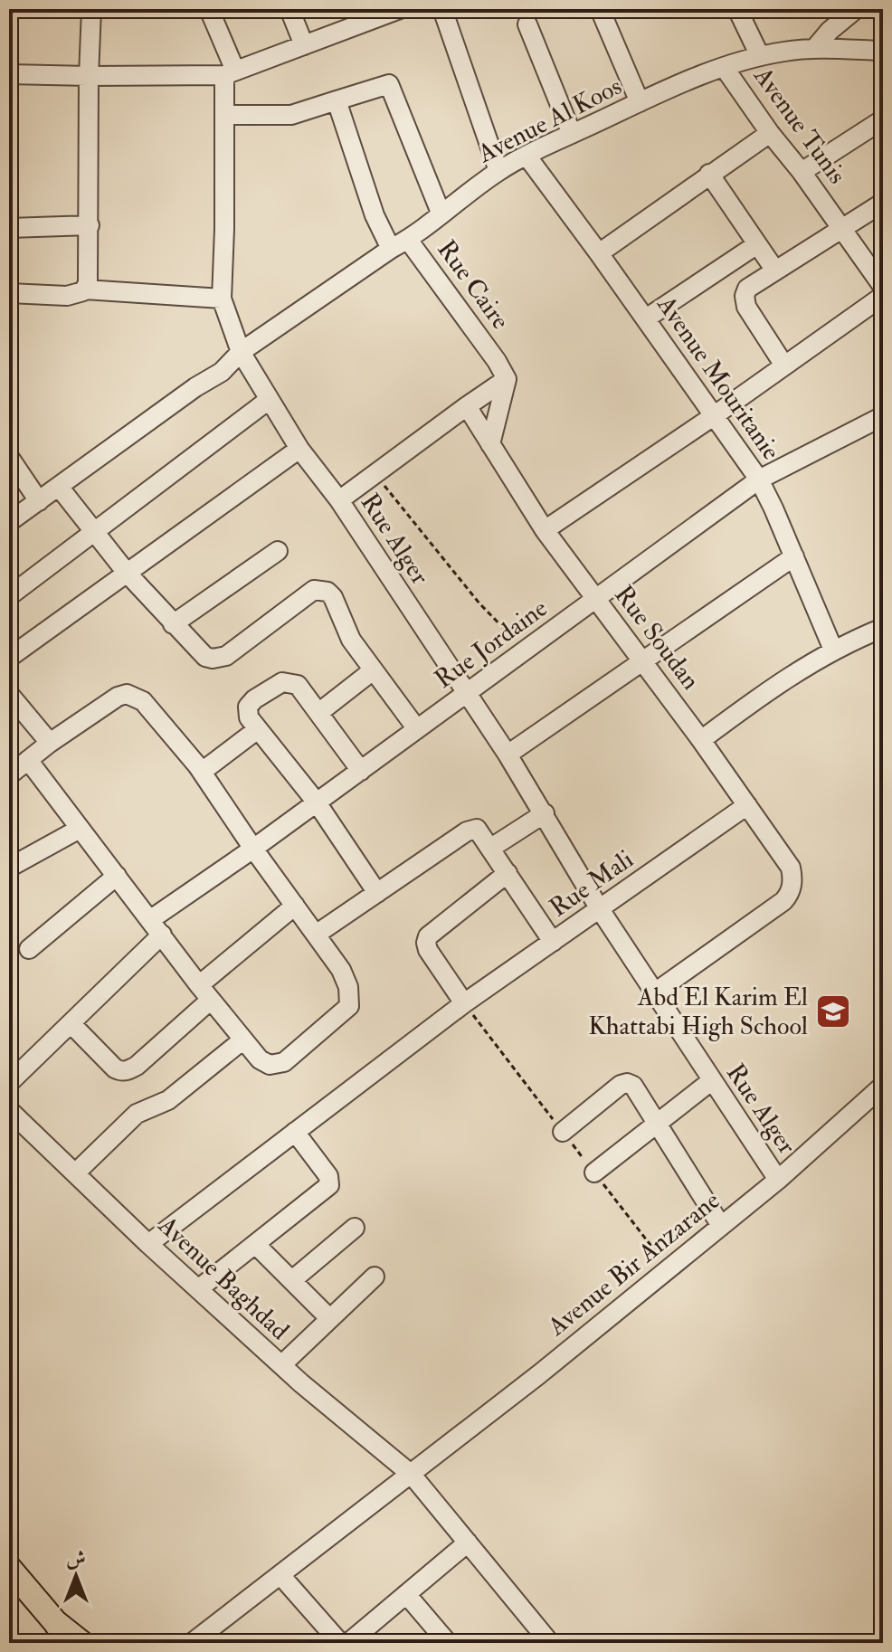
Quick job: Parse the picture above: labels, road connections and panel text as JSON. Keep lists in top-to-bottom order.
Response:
{
  "streets": {
    "street": [
      "Avenue Al Koos",
      "Avenue Tunis",
      "Rue Caire",
      "Avenue Mouritanie",
      "Rue Alger",
      "Rue Soudan",
      "Rue Jordaine",
      "Rue Mali",
      "Avenue Bir Anzarane",
      "Avenue Baghdad"
    ]
  },
  "crossings": [
    ["Avenue Al Koos", "Avenue Tunis"],
    ["Avenue Al Koos", "Rue Caire"],
    ["Avenue Al Koos", "Avenue Mouritanie"],
    ["Avenue Al Koos", "Rue Alger"],
    ["Avenue Mouritanie", "Rue Jordaine"],
    ["Rue Alger", "Rue Soudan"],
    ["Rue Alger", "Rue Jordaine"],
    ["Rue Alger", "Rue Mali"],
    ["Rue Alger", "Avenue Bir Anzarane"],
    ["Rue Soudan", "Rue Jordaine"],
    ["Rue Soudan", "Rue Mali"],
    ["Rue Mali", "Avenue Baghdad"],
    ["Avenue Bir Anzarane", "Avenue Baghdad"]
  ],
  "places": {
    "school or university": ["Abd El Karim El Khattabi High School"]
  },
  "north": "top"
}
